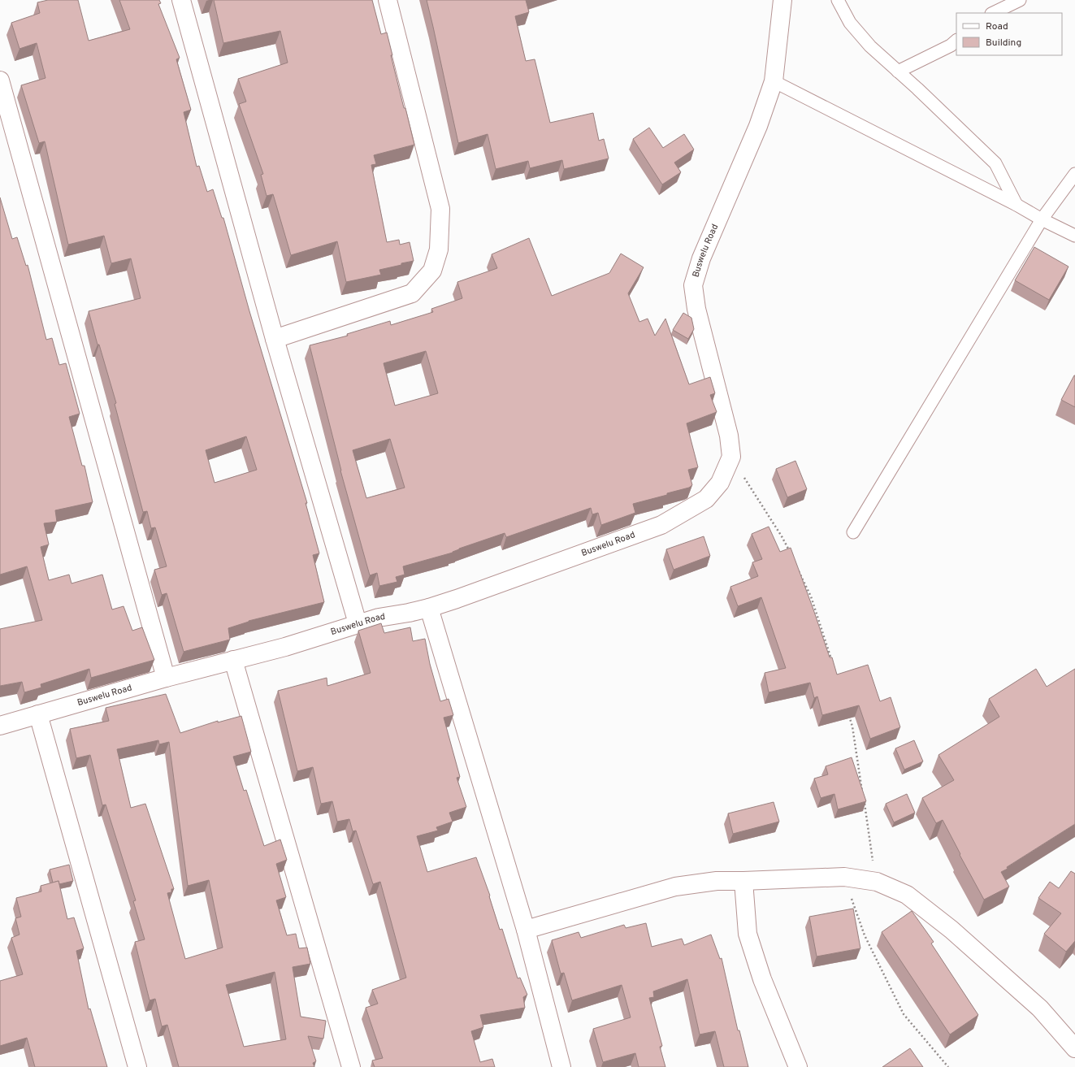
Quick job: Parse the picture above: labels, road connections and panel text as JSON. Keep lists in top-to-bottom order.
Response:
{
  "streets": {
    "street": ["Buswelu Road"]
  },
  "legend": ["Road", "Building"]
}
